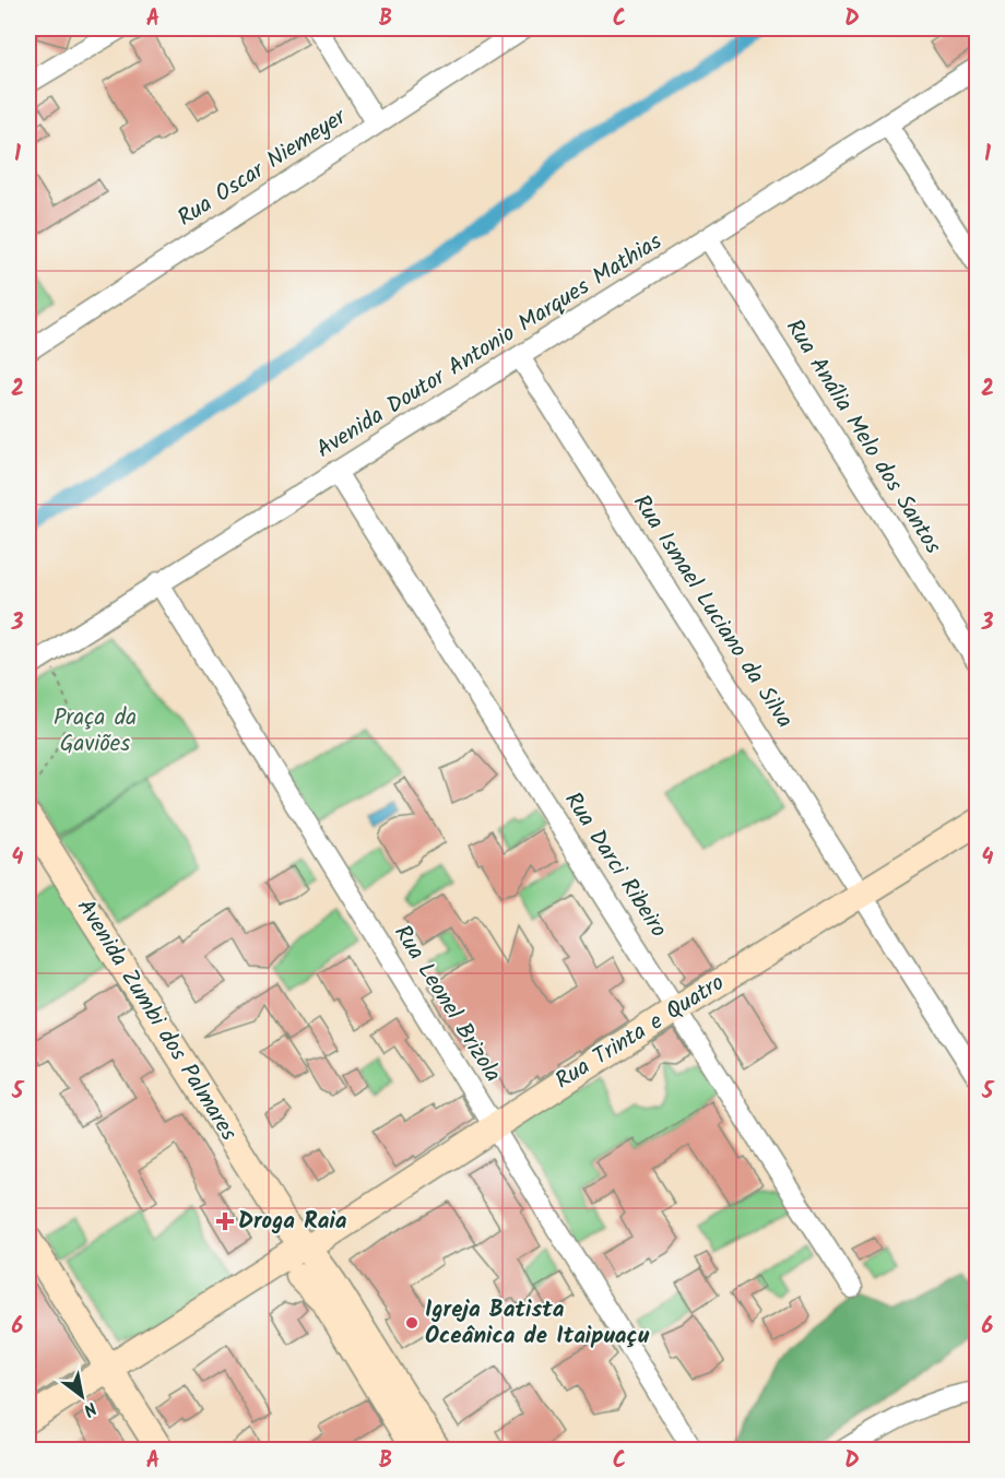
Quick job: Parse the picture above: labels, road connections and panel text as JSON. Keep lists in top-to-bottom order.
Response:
{
  "streets": {
    "street": [
      "Rua Oscar Niemeyer",
      "Avenida Doutor Antonio Marques Mathias",
      "Rua Anália Melo dos Santos",
      "Rua Ismael Luciano da Silva",
      "Rua Darci Ribeiro",
      "Rua Leonel Brizola",
      "Avenida Zumbi dos Palmares",
      "Rua Trinta e Quatro"
    ]
  },
  "crossings": [
    ["Avenida Doutor Antonio Marques Mathias", "Rua Anália Melo dos Santos"],
    ["Avenida Doutor Antonio Marques Mathias", "Rua Ismael Luciano da Silva"],
    ["Avenida Doutor Antonio Marques Mathias", "Rua Darci Ribeiro"],
    ["Avenida Doutor Antonio Marques Mathias", "Rua Leonel Brizola"],
    ["Rua Ismael Luciano da Silva", "Rua Trinta e Quatro"],
    ["Rua Darci Ribeiro", "Rua Trinta e Quatro"],
    ["Rua Leonel Brizola", "Rua Trinta e Quatro"],
    ["Avenida Zumbi dos Palmares", "Rua Trinta e Quatro"]
  ],
  "parks": ["Praça da Gaviões"],
  "places": {
    "health": ["Droga Raia"],
    "other": ["Igreja Batista Oceânica de Itaipuaçu"]
  },
  "north": "bottom right",
  "grid": {
    "columns": [
      "A",
      "B",
      "C",
      "D"
    ],
    "rows": [
      "1",
      "2",
      "3",
      "4",
      "5",
      "6"
    ]
  }
}
